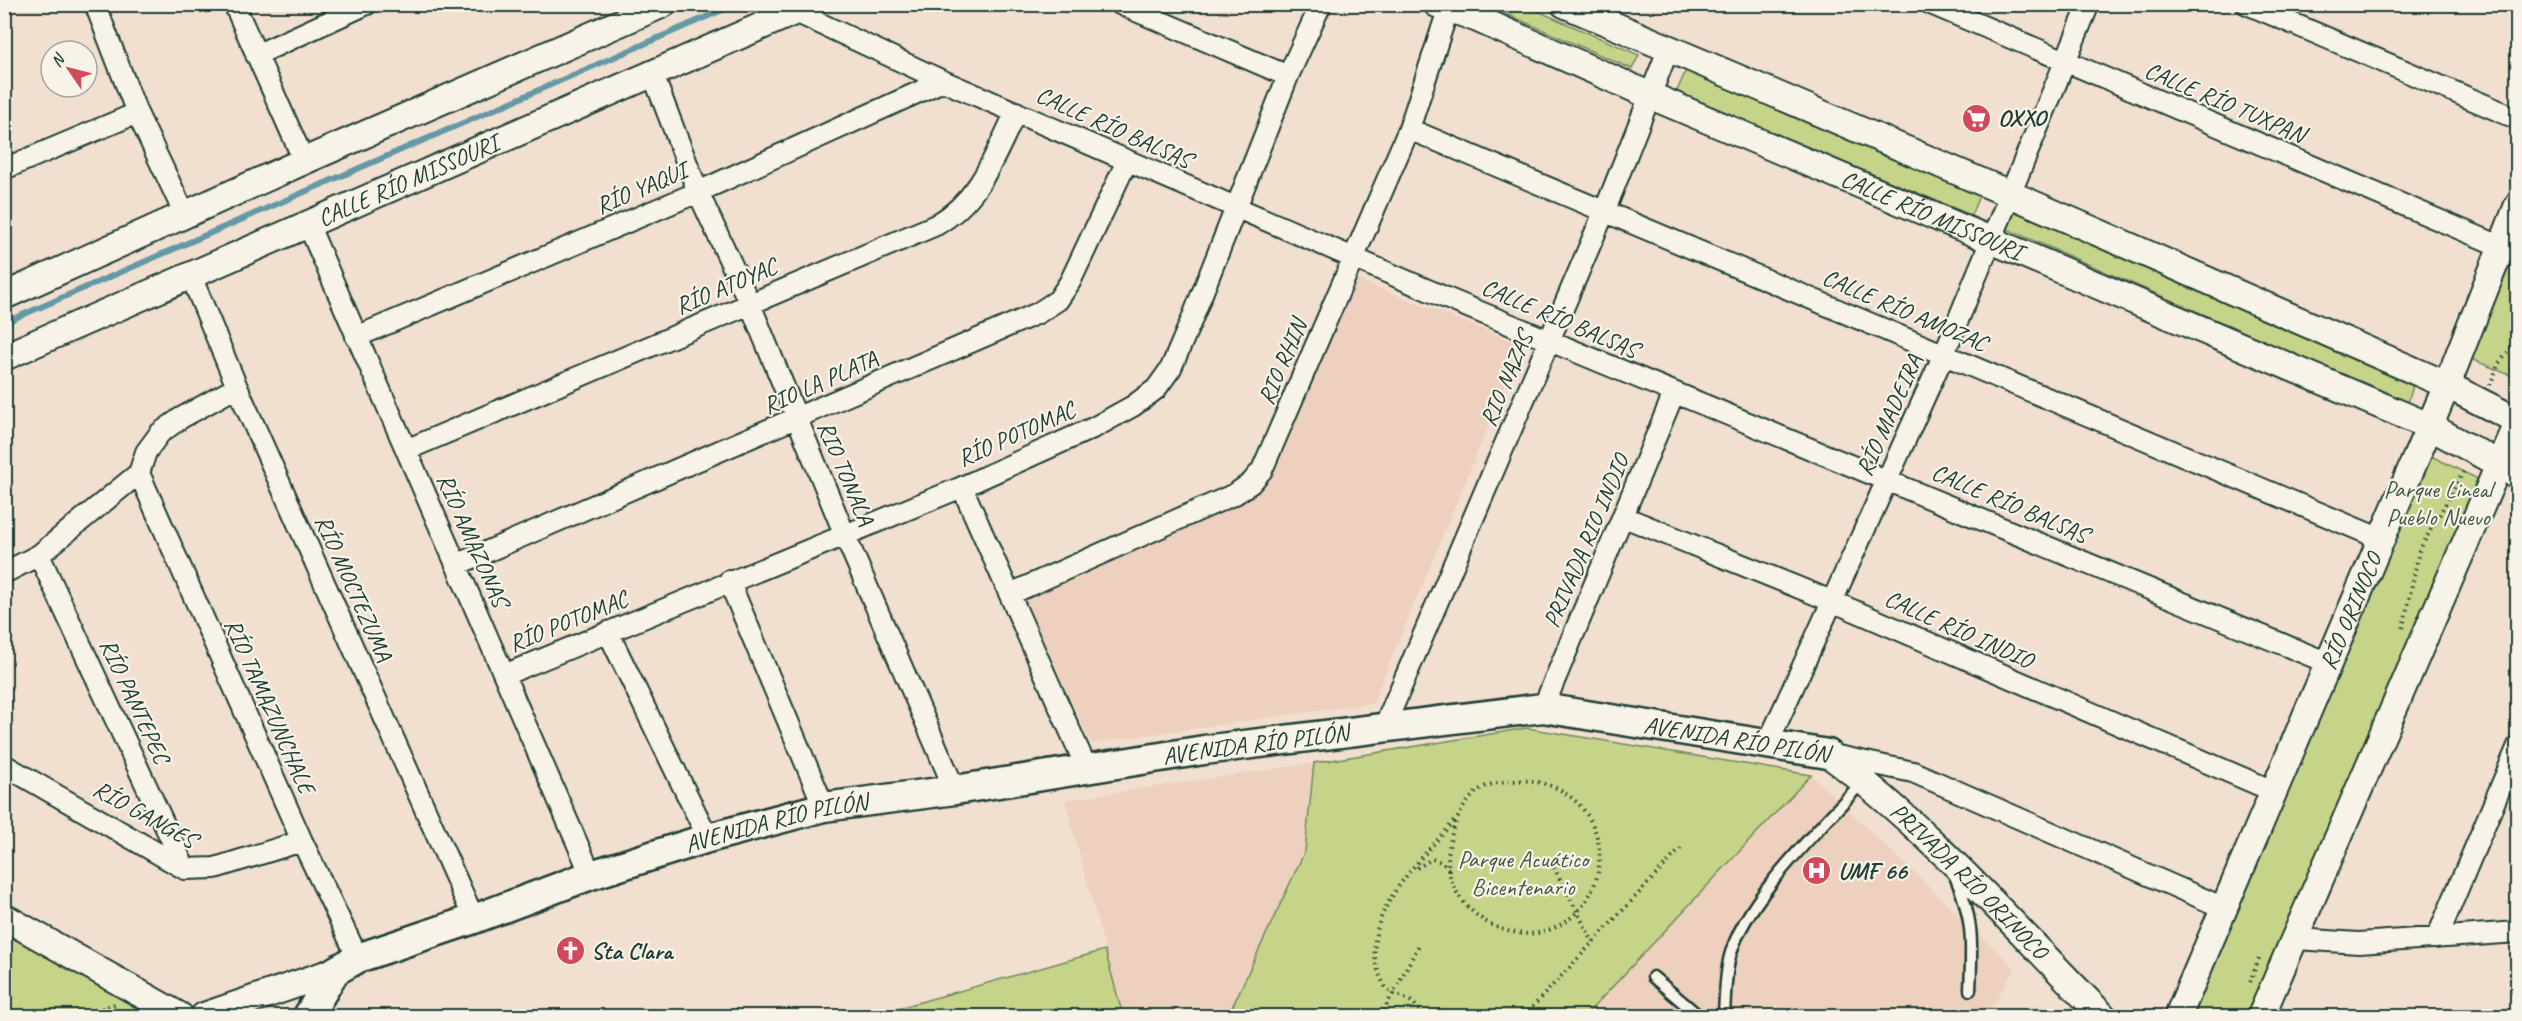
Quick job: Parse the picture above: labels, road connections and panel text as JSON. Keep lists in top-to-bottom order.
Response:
{
  "streets": {
    "main road": ["AVENIDA RÍO PILÓN"],
    "street": [
      "CALLE RÍO TUXPAN",
      "CALLE RÍO BALSAS",
      "CALLE RÍO MISSOURI",
      "RÍO YAQUI",
      "RÍO ATOYAC",
      "CALLE RÍO AMOZAC",
      "RIO RHIN",
      "RIO NAZAS",
      "RIO LA PLATA",
      "RÍO MADEIRA",
      "RÍO POTOMAC",
      "RIO TONALA",
      "RÍO AMAZONAS",
      "PRIVADA RIO INDIO",
      "RÍO MOCTEZUMA",
      "RÍO ORINOCO",
      "CALLE RÍO INDIO",
      "RÍO PANTEPEC",
      "RÍO TAMAZUNCHALE",
      "RÍO GANGES",
      "PRIVADA RÍO ORINOCO"
    ]
  },
  "crossings": [
    ["CALLE RÍO TUXPAN", "RÍO MADEIRA"],
    ["CALLE RÍO TUXPAN", "RÍO ORINOCO"],
    ["CALLE RÍO BALSAS", "CALLE RÍO MISSOURI"],
    ["CALLE RÍO BALSAS", "RÍO YAQUI"],
    ["CALLE RÍO BALSAS", "RÍO ATOYAC"],
    ["CALLE RÍO BALSAS", "RIO RHIN"],
    ["CALLE RÍO BALSAS", "RIO NAZAS"],
    ["CALLE RÍO BALSAS", "RIO LA PLATA"],
    ["CALLE RÍO BALSAS", "RÍO MADEIRA"],
    ["CALLE RÍO BALSAS", "RÍO POTOMAC"],
    ["CALLE RÍO BALSAS", "PRIVADA RIO INDIO"],
    ["CALLE RÍO BALSAS", "RÍO ORINOCO"],
    ["CALLE RÍO MISSOURI", "RIO RHIN"],
    ["CALLE RÍO MISSOURI", "RIO NAZAS"],
    ["CALLE RÍO MISSOURI", "RÍO MADEIRA"],
    ["CALLE RÍO MISSOURI", "RIO TONALA"],
    ["CALLE RÍO MISSOURI", "RÍO AMAZONAS"],
    ["CALLE RÍO MISSOURI", "RÍO MOCTEZUMA"],
    ["CALLE RÍO MISSOURI", "RÍO ORINOCO"],
    ["RÍO YAQUI", "RIO TONALA"],
    ["RÍO YAQUI", "RÍO AMAZONAS"],
    ["RÍO ATOYAC", "RIO TONALA"],
    ["RÍO ATOYAC", "RÍO AMAZONAS"],
    ["CALLE RÍO AMOZAC", "RIO RHIN"],
    ["CALLE RÍO AMOZAC", "RIO NAZAS"],
    ["CALLE RÍO AMOZAC", "RÍO MADEIRA"],
    ["CALLE RÍO AMOZAC", "RÍO ORINOCO"],
    ["RIO NAZAS", "AVENIDA RÍO PILÓN"],
    ["RIO LA PLATA", "RIO TONALA"],
    ["RIO LA PLATA", "RÍO AMAZONAS"],
    ["RÍO MADEIRA", "CALLE RÍO INDIO"],
    ["RÍO MADEIRA", "AVENIDA RÍO PILÓN"],
    ["RÍO POTOMAC", "RIO TONALA"],
    ["RÍO POTOMAC", "RÍO AMAZONAS"],
    ["RIO TONALA", "AVENIDA RÍO PILÓN"],
    ["RÍO AMAZONAS", "AVENIDA RÍO PILÓN"],
    ["PRIVADA RIO INDIO", "CALLE RÍO INDIO"],
    ["PRIVADA RIO INDIO", "AVENIDA RÍO PILÓN"],
    ["RÍO MOCTEZUMA", "AVENIDA RÍO PILÓN"],
    ["RÍO ORINOCO", "CALLE RÍO INDIO"],
    ["RÍO ORINOCO", "AVENIDA RÍO PILÓN"],
    ["RÍO PANTEPEC", "RÍO GANGES"],
    ["RÍO TAMAZUNCHALE", "AVENIDA RÍO PILÓN"],
    ["RÍO TAMAZUNCHALE", "RÍO GANGES"],
    ["AVENIDA RÍO PILÓN", "PRIVADA RÍO ORINOCO"]
  ],
  "parks": ["Parque Lineal Pueblo Nuevo", "Parque Acuático Bicentenario"],
  "places": {
    "supermarket": ["OXXO"],
    "hospital": ["UMF 66"],
    "church": ["Sta Clara"]
  },
  "north": "top left"
}
